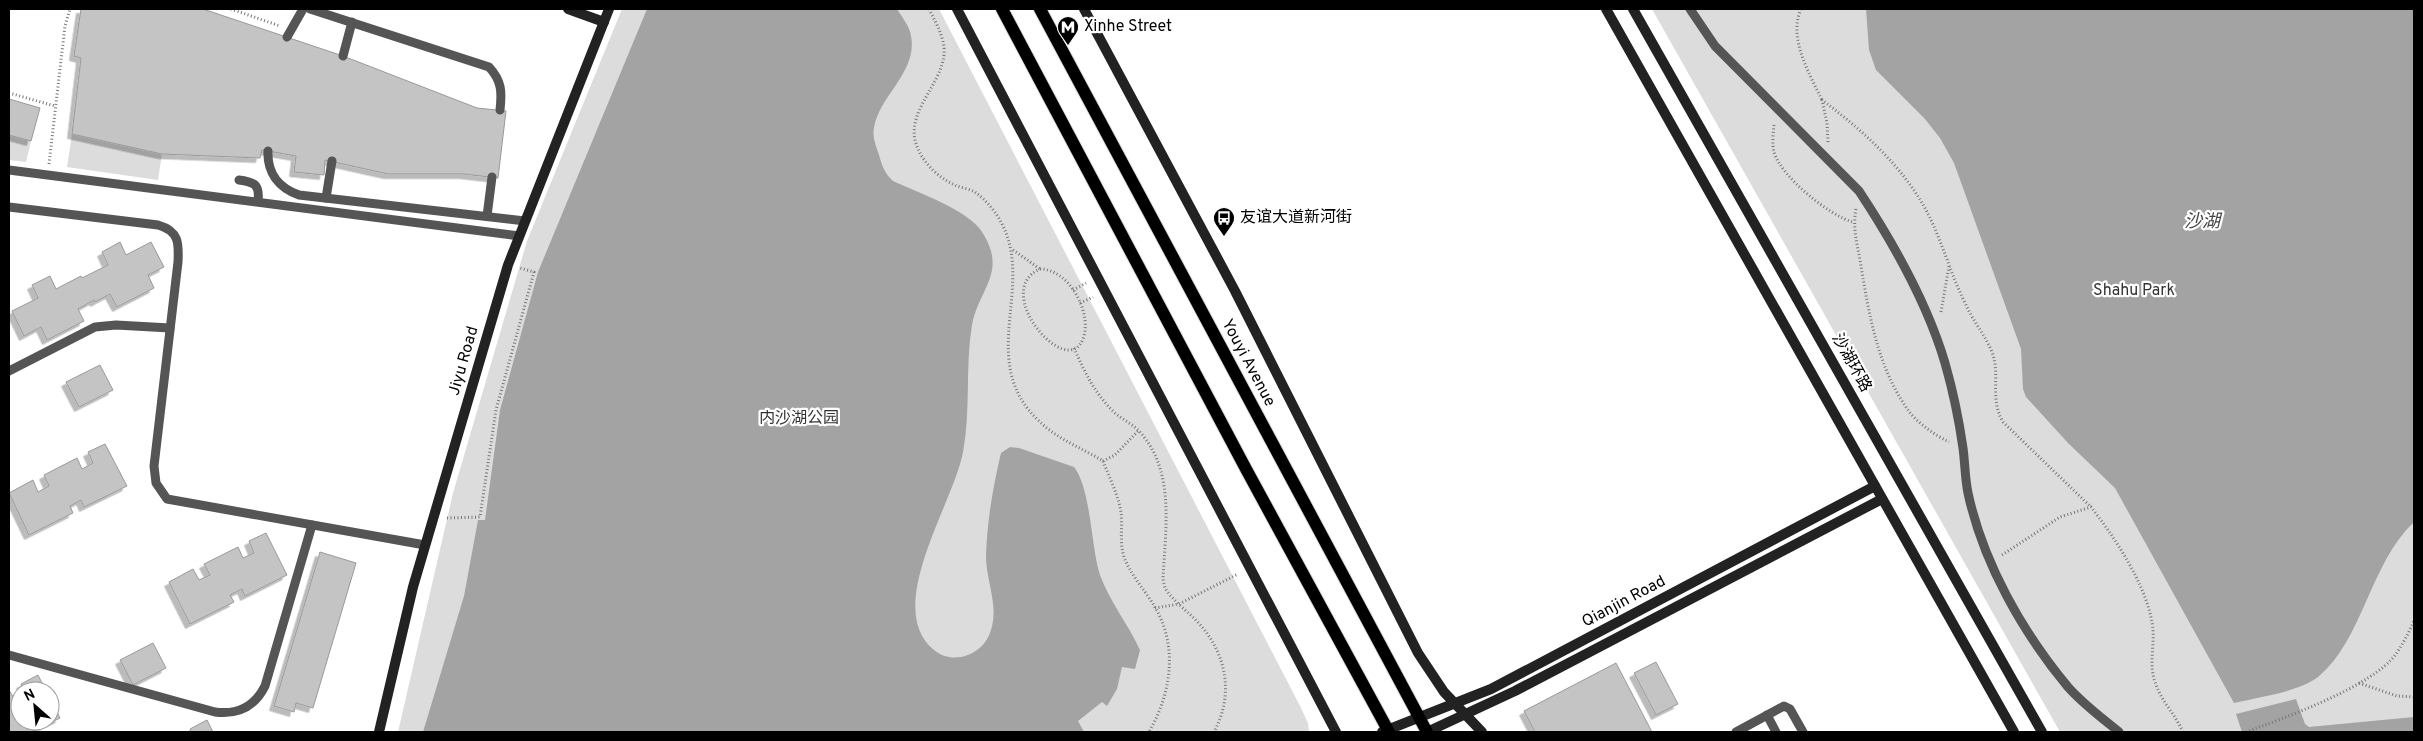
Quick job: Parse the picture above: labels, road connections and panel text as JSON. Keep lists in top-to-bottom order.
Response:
{
  "streets": {
    "main road": ["Youyi Avenue"],
    "street": ["Jiyu Road", "沙湖环路", "Qianjin Road"]
  },
  "crossings": [
    ["Youyi Avenue", "Qianjin Road"]
  ],
  "water": ["沙湖"],
  "parks": ["Shahu Park", "内沙湖公园"],
  "places": {
    "metro station": ["Xinhe Street"],
    "bus stop": ["友谊大道新河街"]
  },
  "north": "top left"
}
